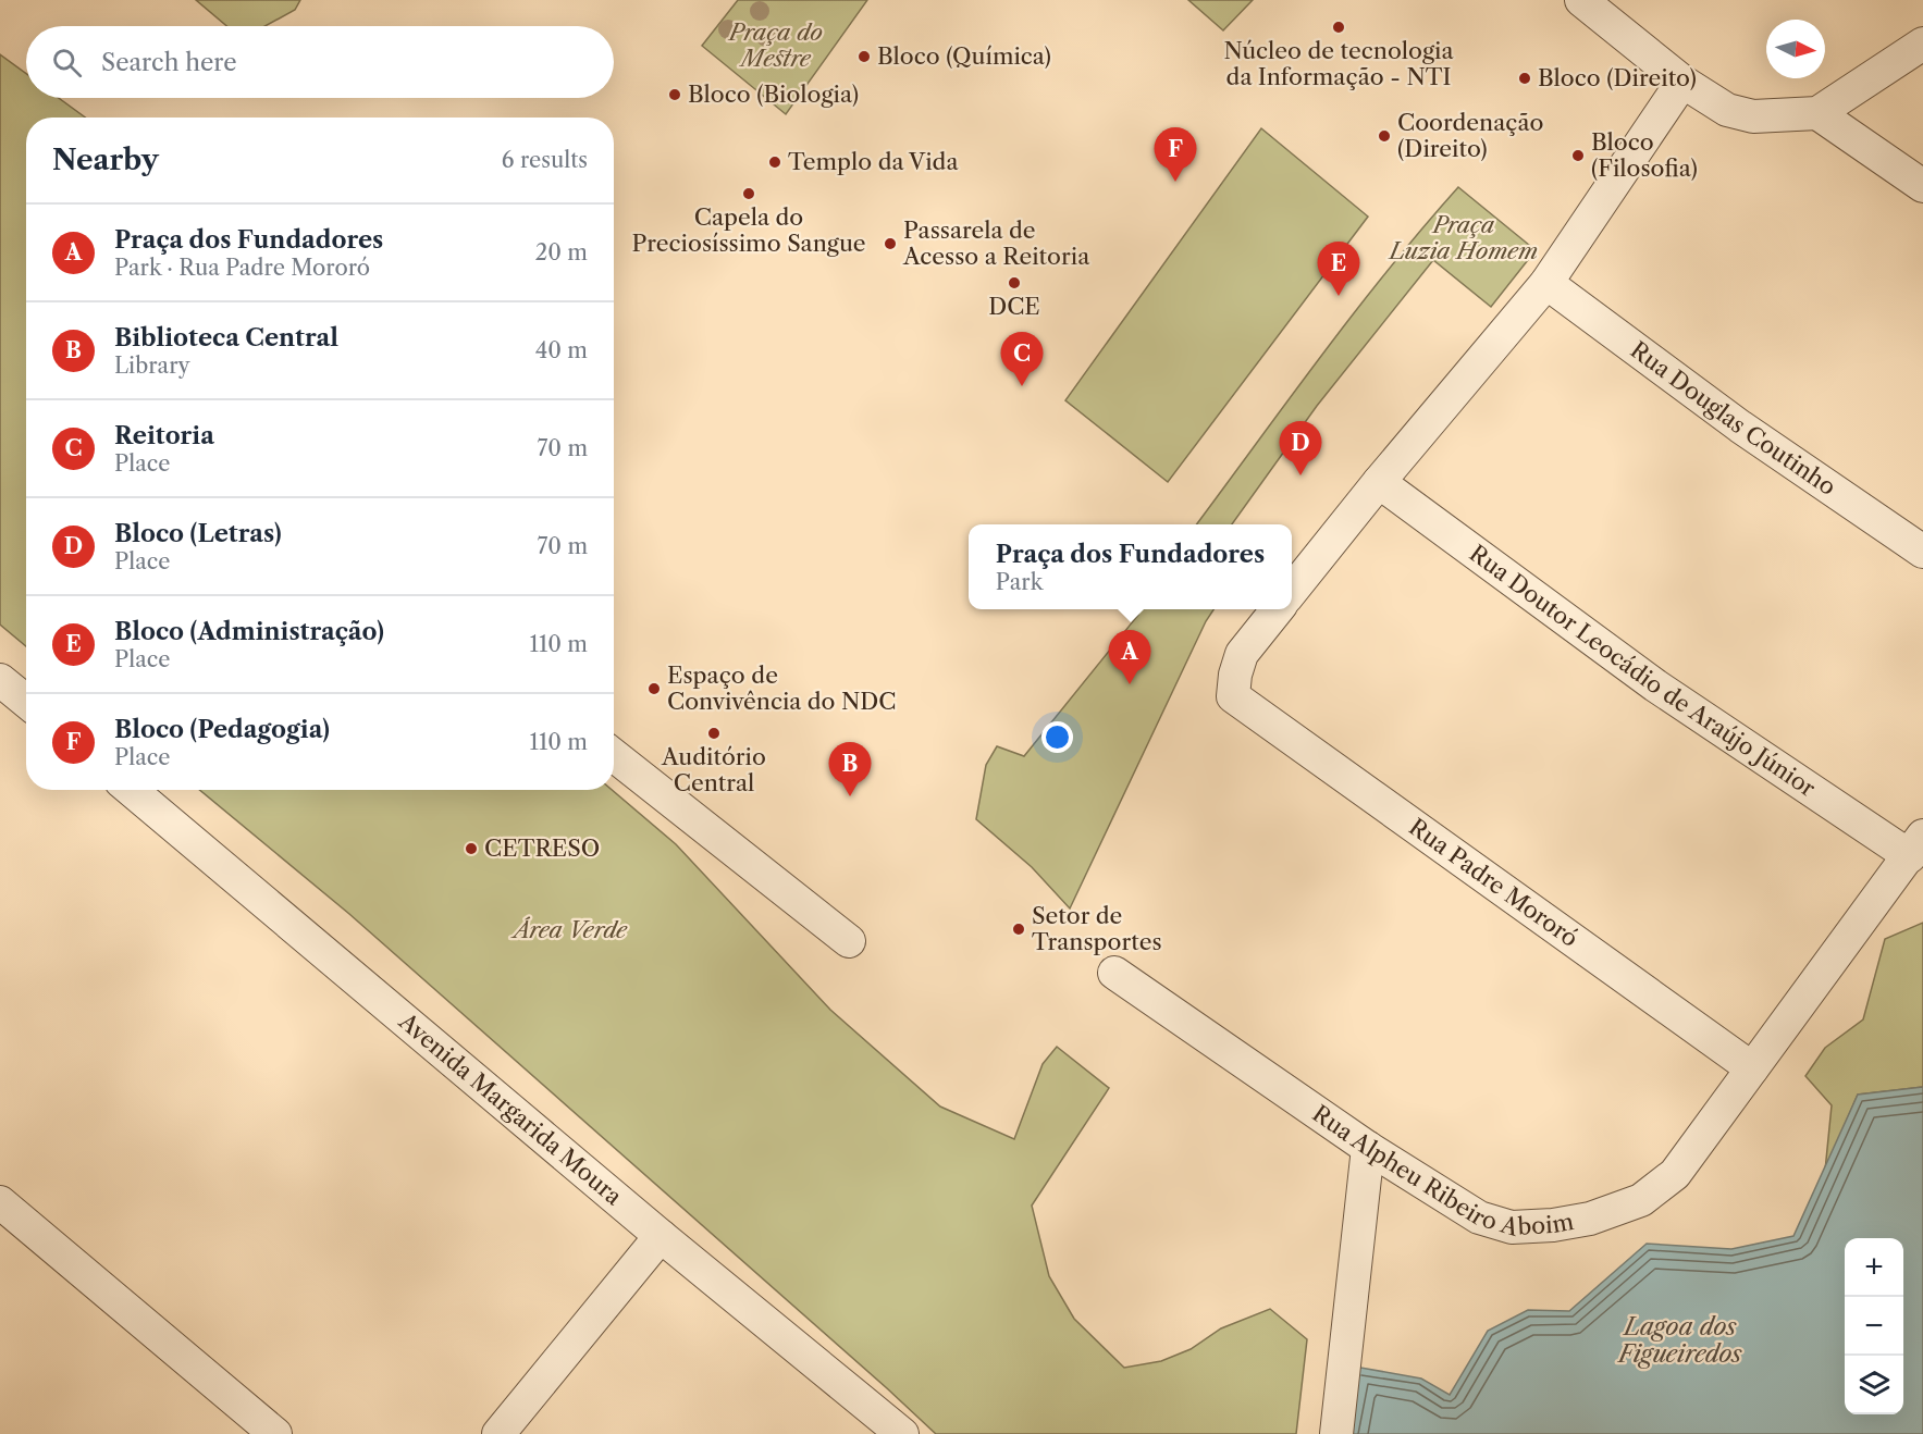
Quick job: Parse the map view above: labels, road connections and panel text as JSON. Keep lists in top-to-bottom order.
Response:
{
  "streets": {
    "street": [
      "Rua Douglas Coutinho",
      "Rua Doutor Leocádio de Araújo Júnior",
      "Rua Padre Mororó",
      "Avenida Margarida Moura",
      "Rua Alpheu Ribeiro Aboim"
    ]
  },
  "crossings": [
    ["Rua Doutor Leocádio de Araújo Júnior", "Rua Alpheu Ribeiro Aboim"],
    ["Rua Padre Mororó", "Rua Alpheu Ribeiro Aboim"]
  ],
  "water": ["Lagoa dos Figueiredos"],
  "parks": ["Praça do Mestre", "Praça Luzia Homem", "Área Verde"],
  "places": [
    "Núcleo de tecnologia da Informação - NTI",
    "Bloco (Química)",
    "Bloco (Direito)",
    "Bloco (Biologia)",
    "Coordenação (Direito)",
    "Bloco (Filosofia)",
    "Templo da Vida",
    "Capela do Preciosíssimo Sangue",
    "Passarela de Acesso a Reitoria",
    "DCE",
    "Espaço de Convivência do NDC",
    "Auditório Central",
    "CETRESO",
    "Setor de Transportes"
  ],
  "north": "right",
  "page": {
    "search": "Search here",
    "heading": ["Nearby", "6 results"],
    "pins": [
      "F",
      "E",
      "C",
      "D",
      "A",
      "B"
    ],
    "list": [
      {
        "mark": "A",
        "name": "Praça dos Fundadores",
        "note": "Park · Rua Padre Mororó",
        "value": "20 m"
      },
      {
        "mark": "B",
        "name": "Biblioteca Central",
        "note": "Library",
        "value": "40 m"
      },
      {
        "mark": "C",
        "name": "Reitoria",
        "note": "Place",
        "value": "70 m"
      },
      {
        "mark": "D",
        "name": "Bloco (Letras)",
        "note": "Place",
        "value": "70 m"
      },
      {
        "mark": "E",
        "name": "Bloco (Administração)",
        "note": "Place",
        "value": "110 m"
      },
      {
        "mark": "F",
        "name": "Bloco (Pedagogia)",
        "note": "Place",
        "value": "110 m"
      }
    ],
    "popup": ["Praça dos Fundadores", "Park"],
    "map_buttons": ["+", "−"]
  }
}
